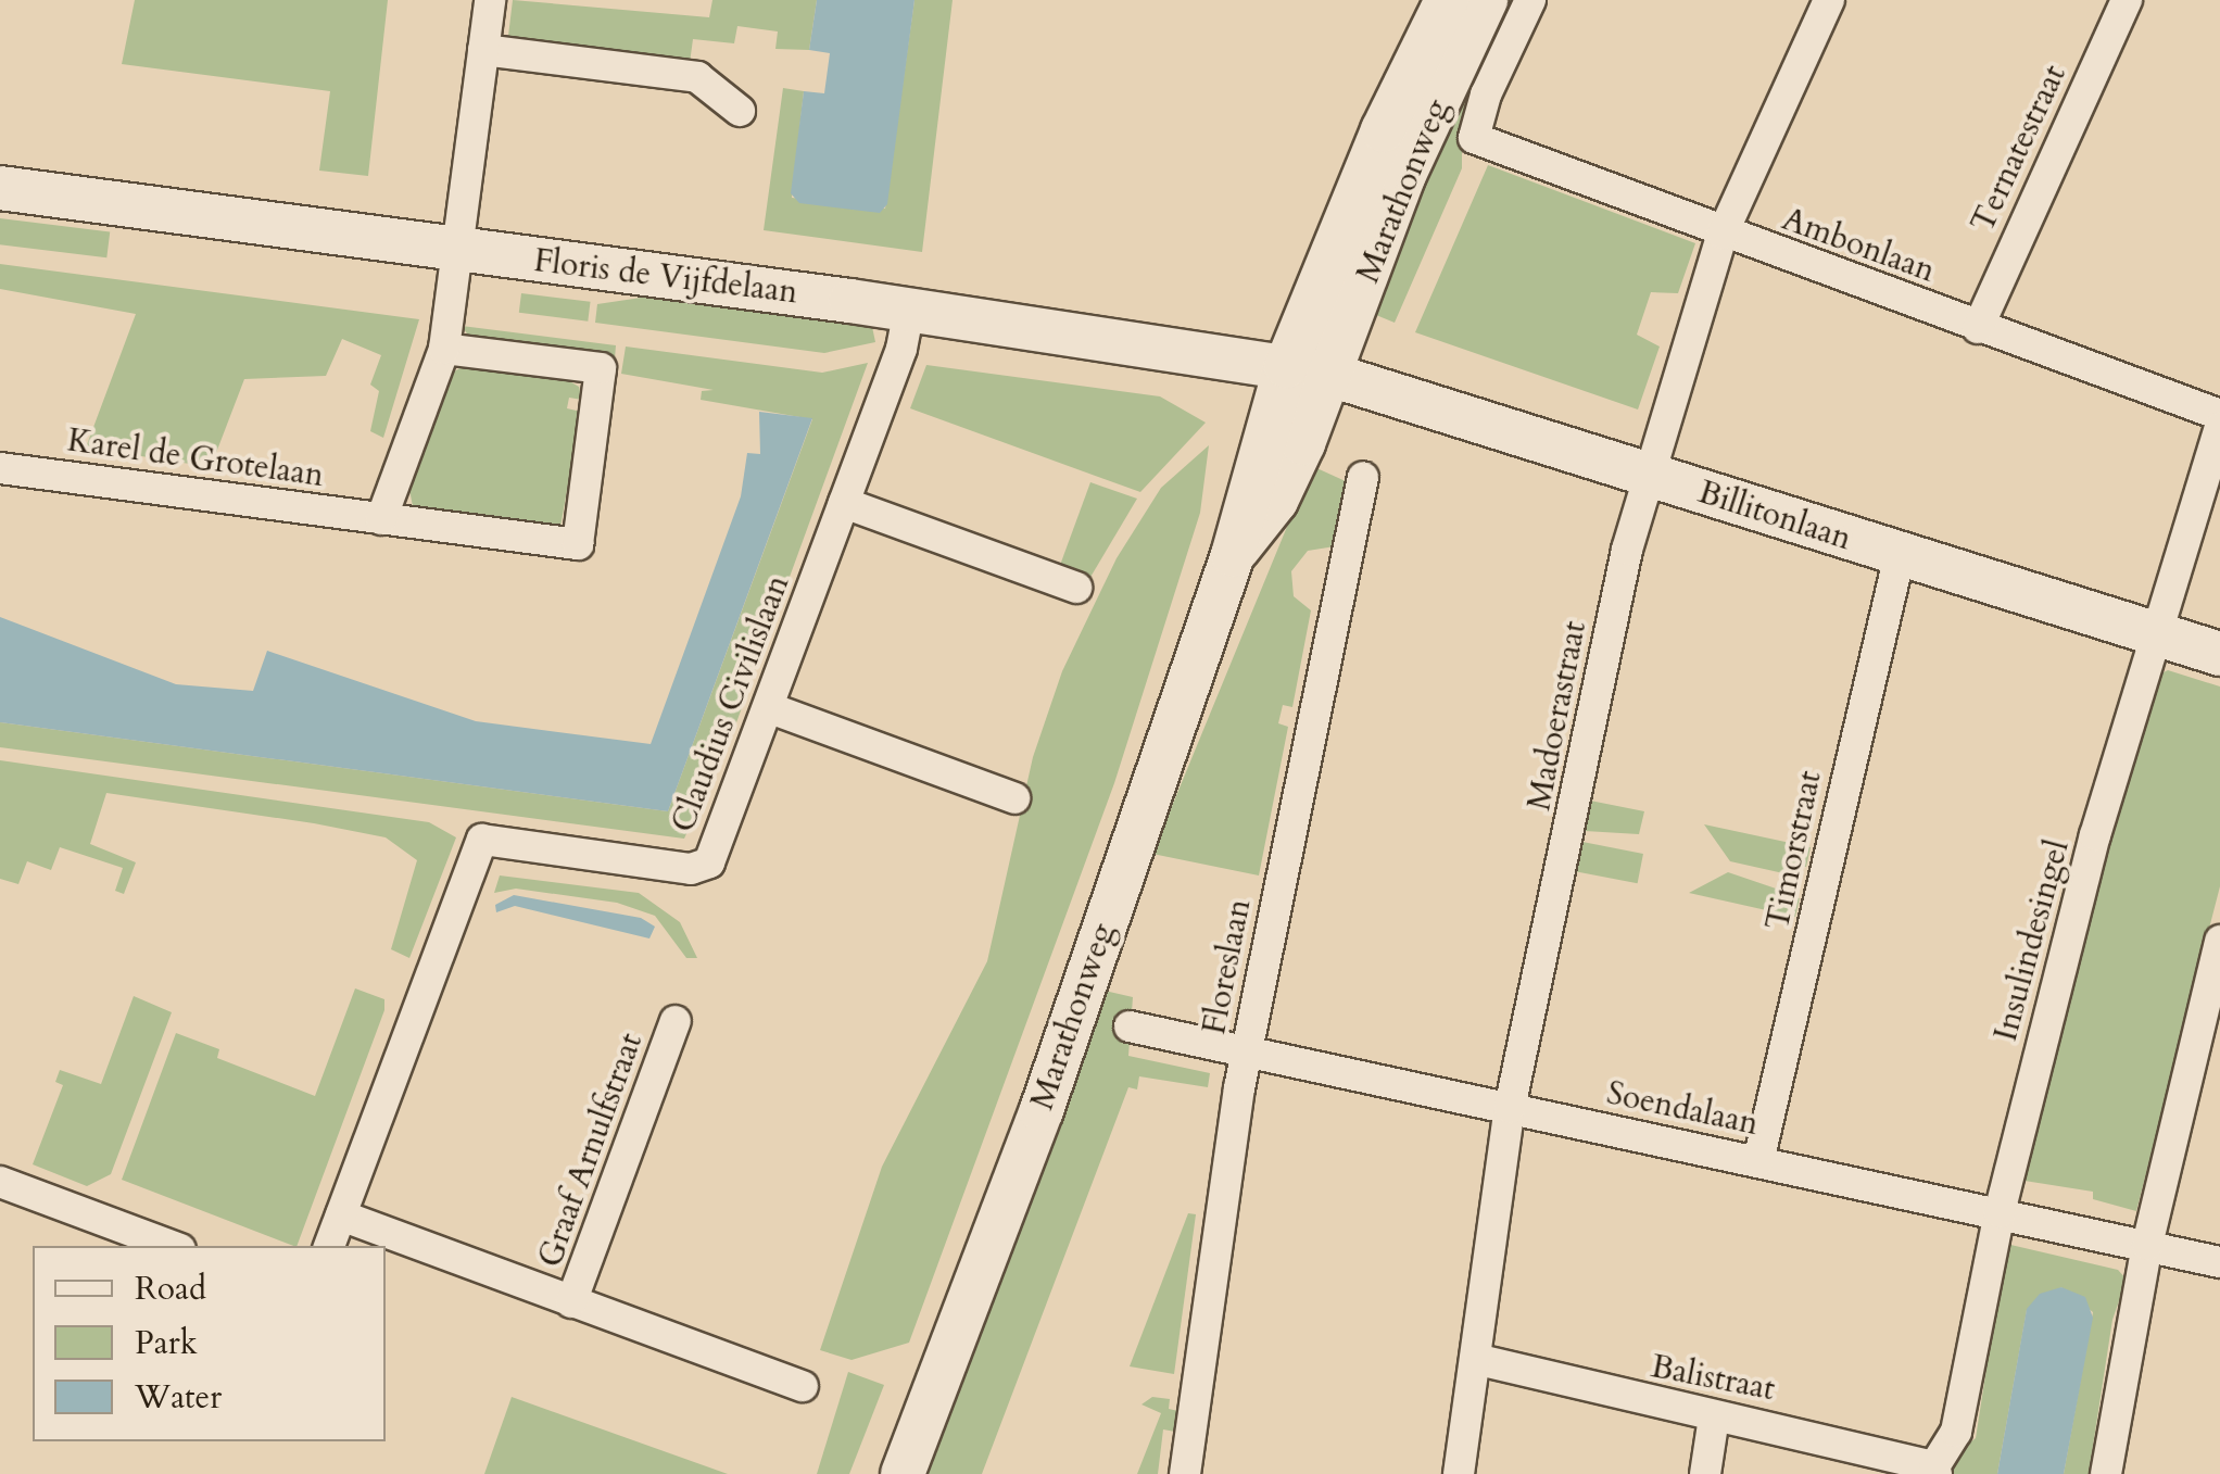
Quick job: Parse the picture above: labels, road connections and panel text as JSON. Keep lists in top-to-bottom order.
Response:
{
  "streets": {
    "street": [
      "Ternatestraat",
      "Marathonweg",
      "Ambonlaan",
      "Floris de Vijfdelaan",
      "Karel de Grotelaan",
      "Billitonlaan",
      "Claudius Civilislaan",
      "Madoerastraat",
      "Timorstraat",
      "Insulindesingel",
      "Floreslaan",
      "Soendalaan",
      "Graaf Arnulfstraat",
      "Balistraat"
    ]
  },
  "crossings": [
    ["Ternatestraat", "Ambonlaan"],
    ["Marathonweg", "Floris de Vijfdelaan"],
    ["Marathonweg", "Billitonlaan"],
    ["Ambonlaan", "Madoerastraat"],
    ["Floris de Vijfdelaan", "Billitonlaan"],
    ["Floris de Vijfdelaan", "Claudius Civilislaan"],
    ["Billitonlaan", "Madoerastraat"],
    ["Billitonlaan", "Timorstraat"],
    ["Billitonlaan", "Insulindesingel"],
    ["Claudius Civilislaan", "Graaf Arnulfstraat"],
    ["Madoerastraat", "Soendalaan"],
    ["Madoerastraat", "Balistraat"],
    ["Timorstraat", "Soendalaan"],
    ["Insulindesingel", "Soendalaan"],
    ["Insulindesingel", "Balistraat"],
    ["Floreslaan", "Soendalaan"]
  ],
  "legend": ["Road", "Park", "Water"]
}
